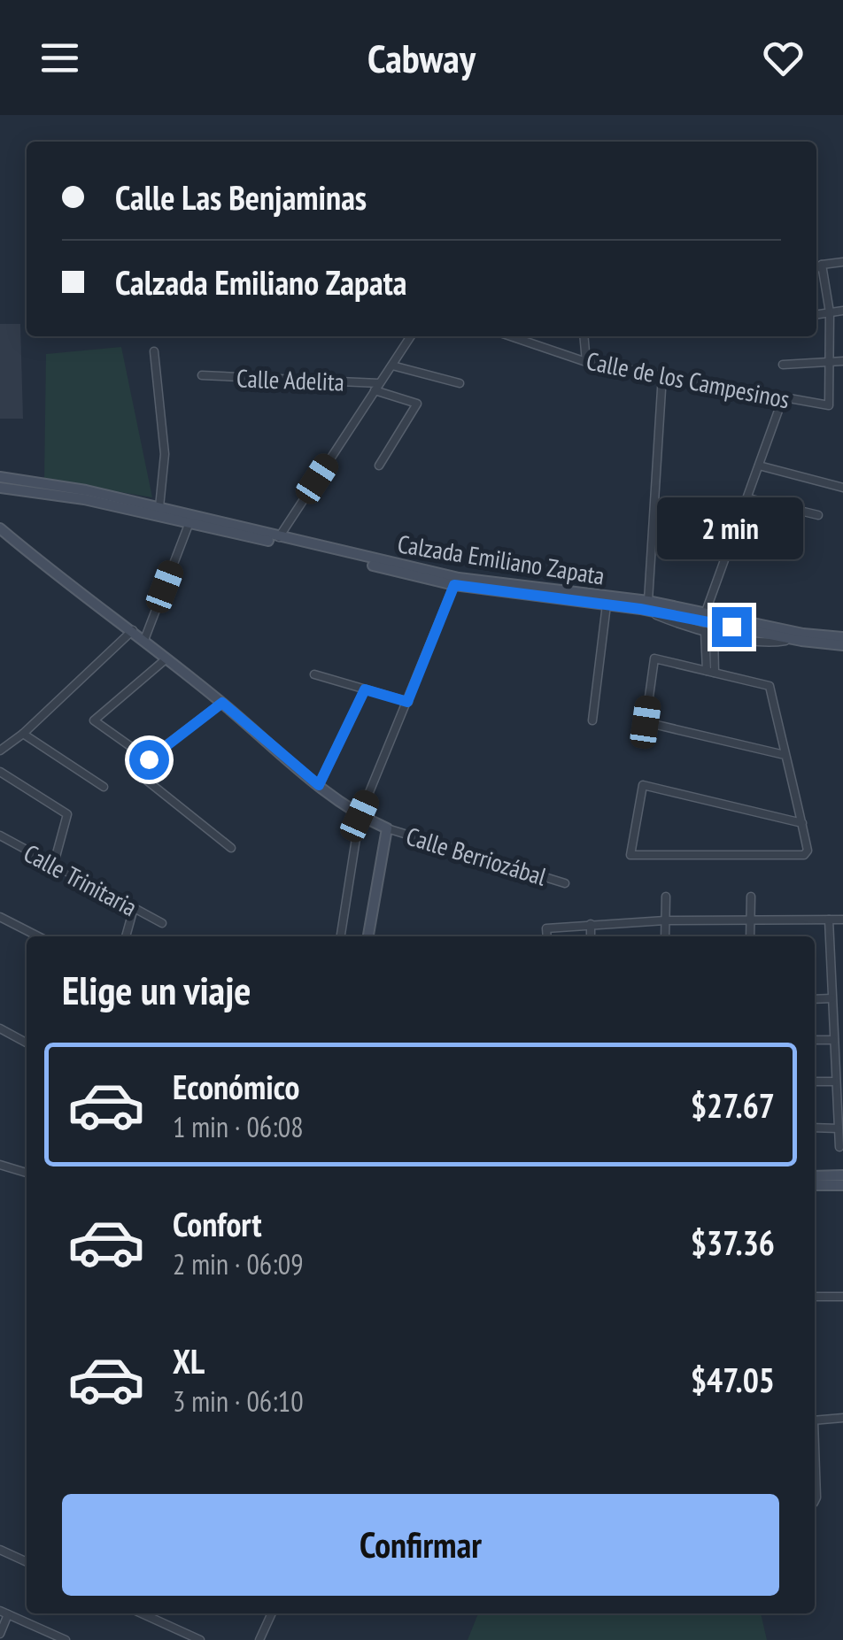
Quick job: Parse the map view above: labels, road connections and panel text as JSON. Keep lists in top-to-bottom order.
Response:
{
  "streets": {
    "main road": ["Calzada Emiliano Zapata"],
    "street": [
      "Calle Adelita",
      "Calle de los Campesinos",
      "Calle Berriozábal",
      "Calle Trinitaria"
    ]
  },
  "page": {
    "header": "Cabway",
    "banner": ["Calle Las Benjaminas", "Calzada Emiliano Zapata"],
    "bubble": "2 min",
    "heading": "Elige un viaje",
    "list": [
      {
        "name": "Económico",
        "note": "1 min · 06:08",
        "value": "$27.67"
      },
      {
        "name": "Confort",
        "note": "2 min · 06:09",
        "value": "$37.36"
      },
      {
        "name": "XL",
        "note": "3 min · 06:10",
        "value": "$47.05"
      }
    ],
    "buttons": "Confirmar"
  }
}
